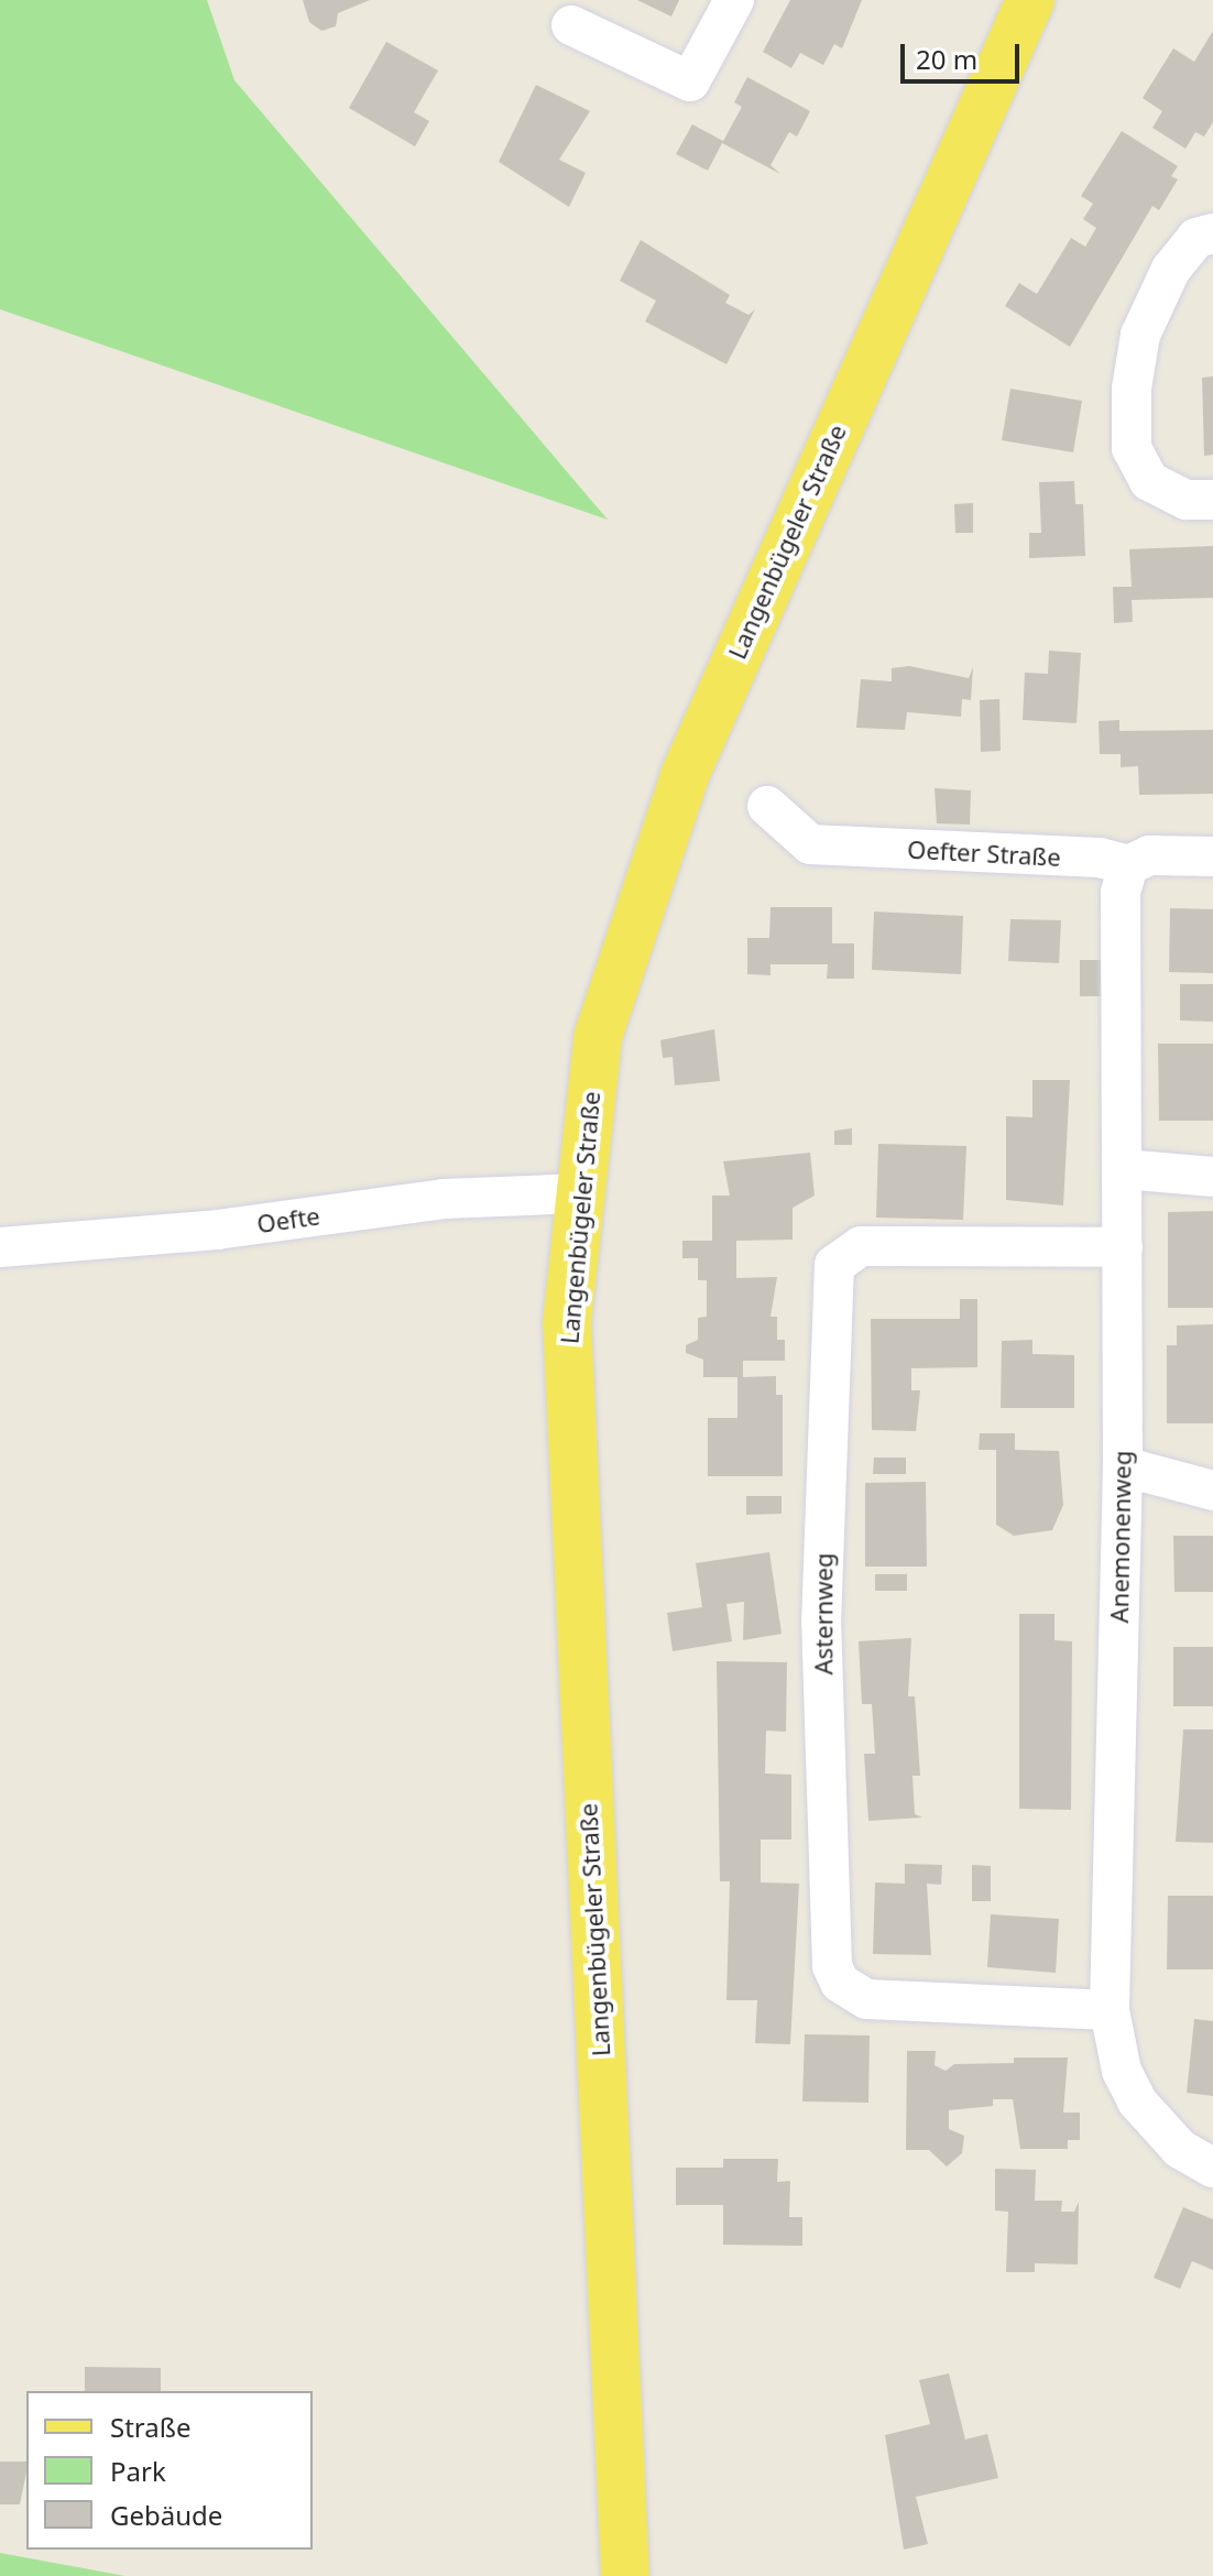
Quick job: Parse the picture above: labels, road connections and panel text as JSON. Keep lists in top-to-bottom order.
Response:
{
  "streets": {
    "main road": ["Langenbügeler Straße"],
    "street": [
      "Oefter Straße",
      "Oefte",
      "Anemonenweg",
      "Asternweg"
    ]
  },
  "crossings": [
    ["Langenbügeler Straße", "Oefte"],
    ["Oefter Straße", "Anemonenweg"],
    ["Anemonenweg", "Asternweg"]
  ],
  "legend": ["Straße", "Park", "Gebäude"],
  "scale_bar": "20 m"
}
